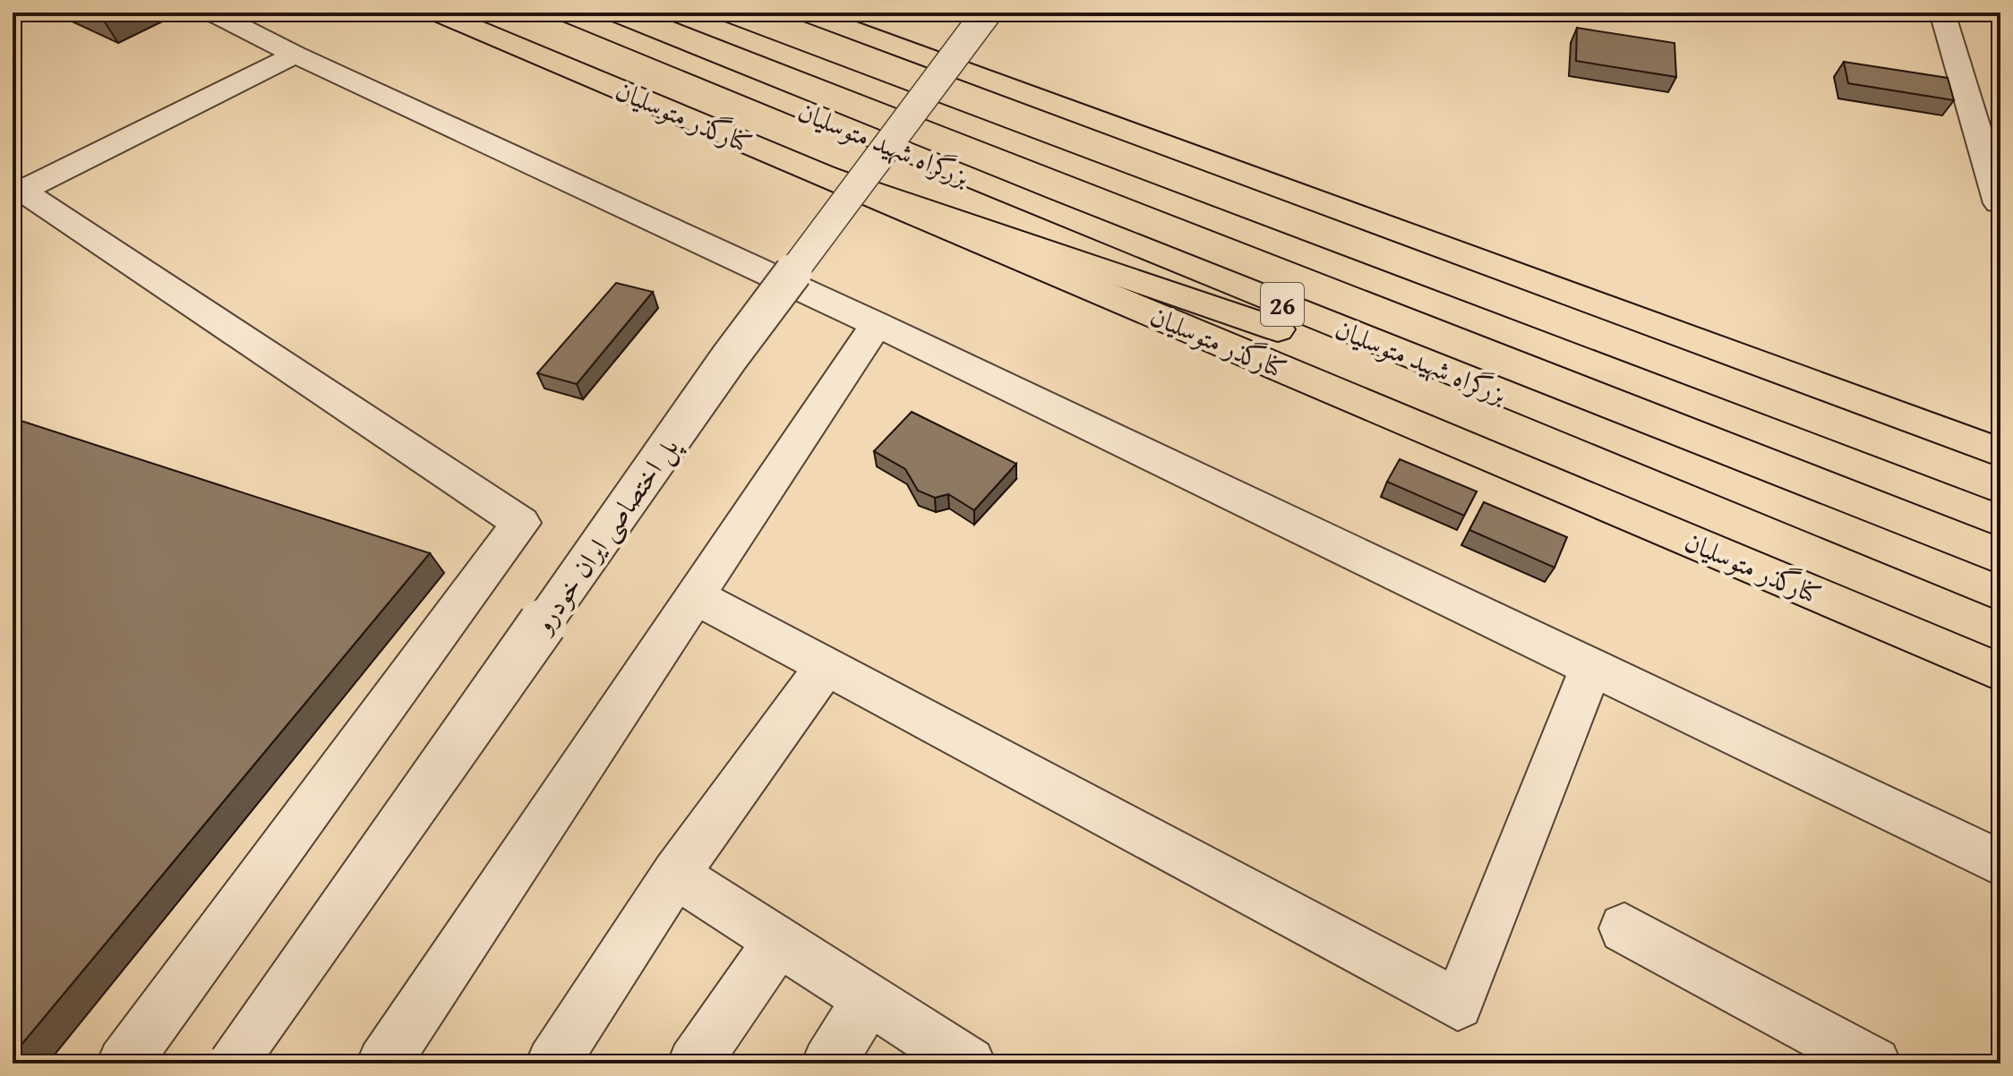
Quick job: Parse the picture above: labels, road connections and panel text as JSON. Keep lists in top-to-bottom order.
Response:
{
  "streets": {
    "main road": ["کنارگذر متوسلیان", "بزرگراه شهید متوسلیان", "26"],
    "street": ["پل اختصاصی ایران خودرو"]
  }
}
